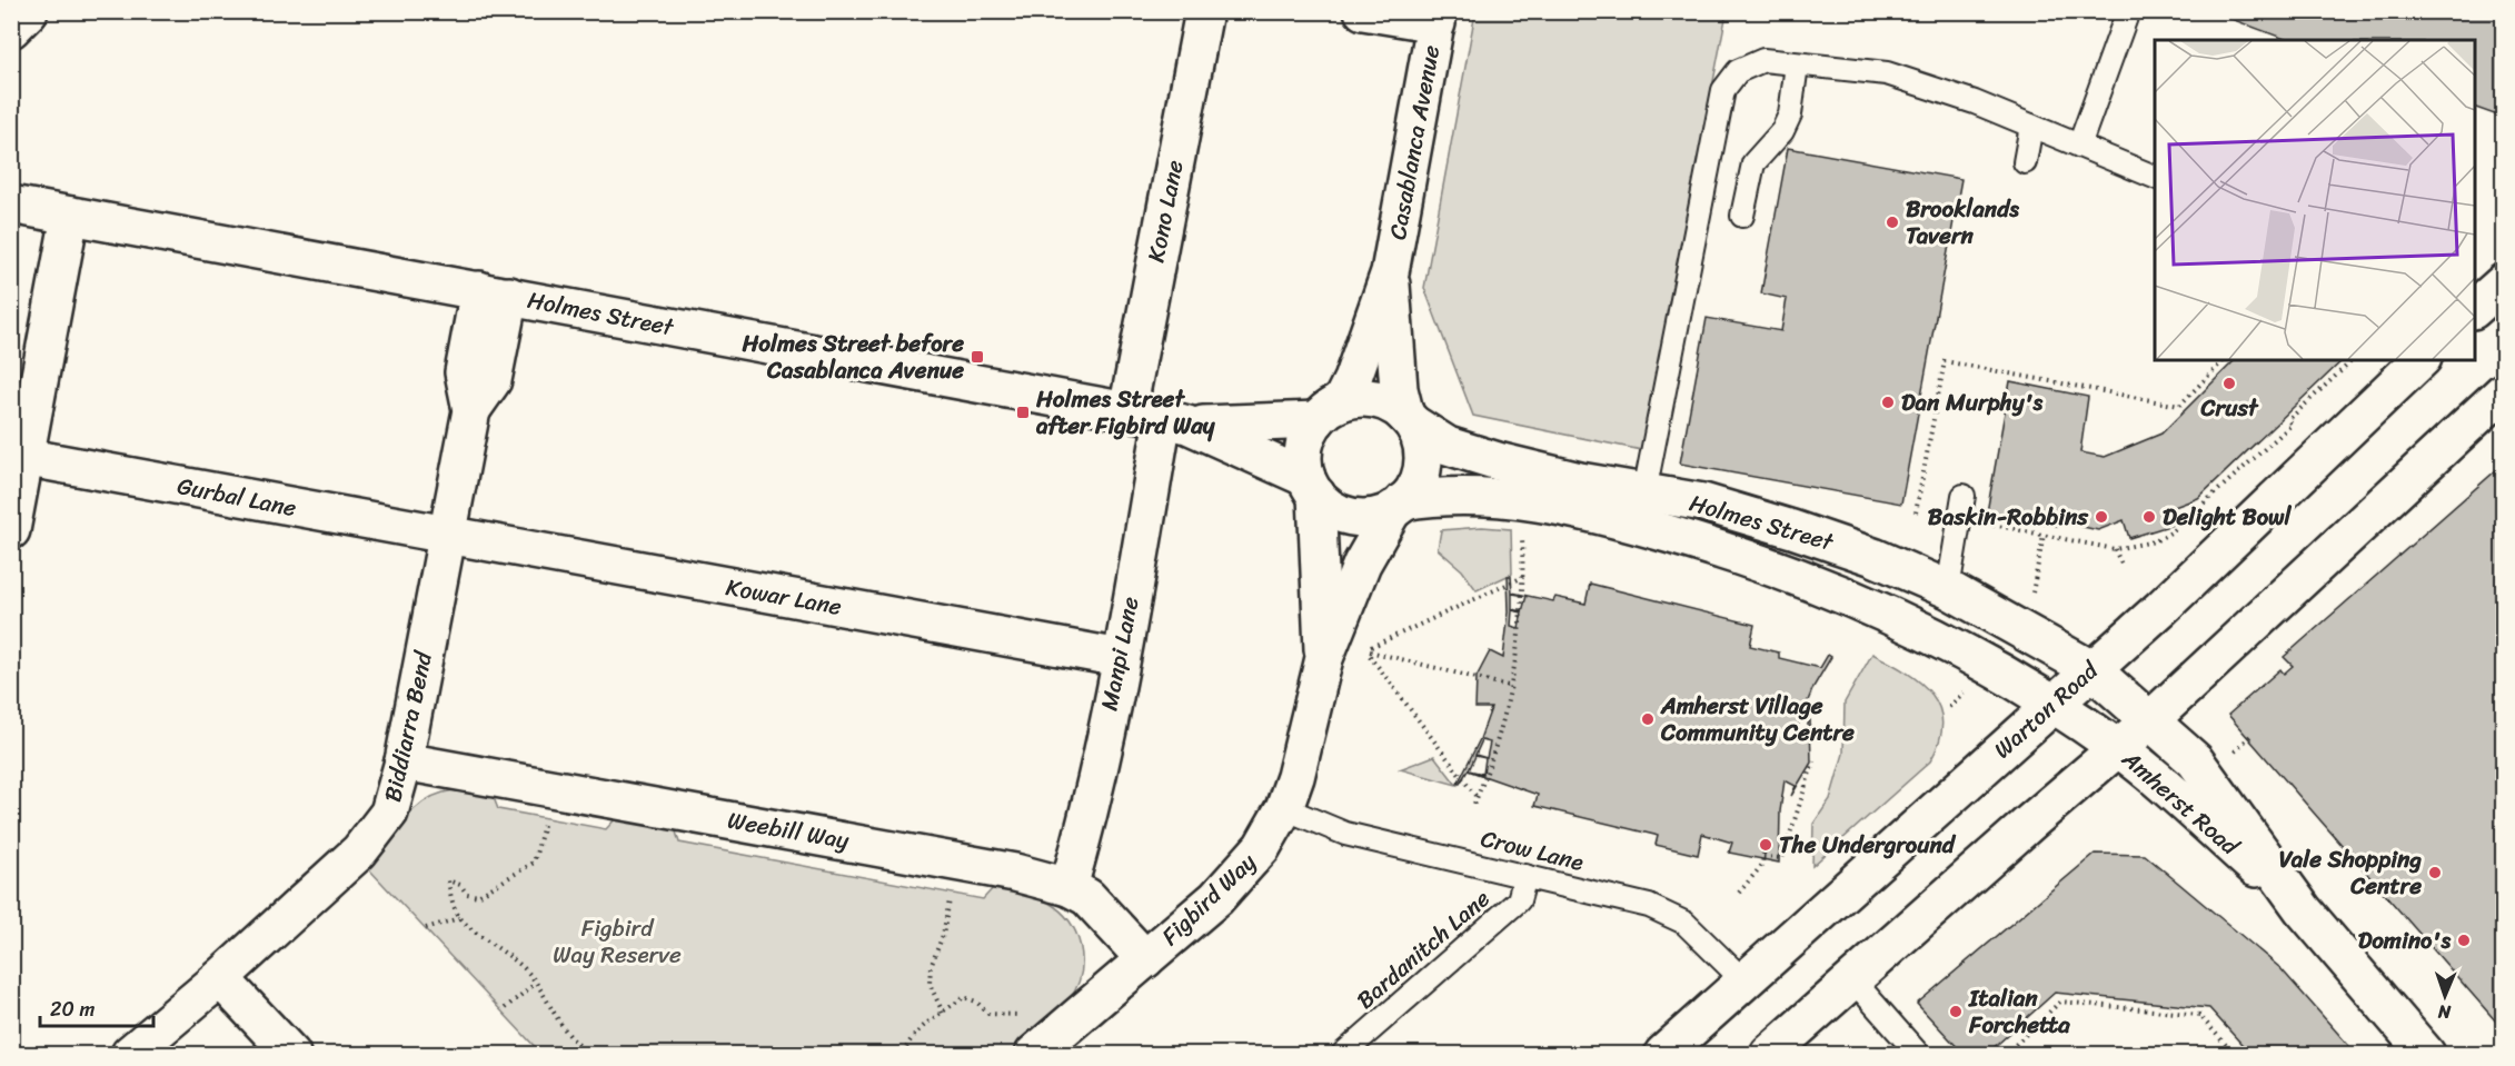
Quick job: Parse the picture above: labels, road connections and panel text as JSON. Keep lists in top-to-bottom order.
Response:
{
  "streets": {
    "main road": [
      "Casablanca Avenue",
      "Kono Lane",
      "Holmes Street",
      "Gurbal Lane",
      "Kowar Lane",
      "Manpi Lane",
      "Warton Road",
      "Biddiarra Bend",
      "Amherst Road",
      "Weebill Way",
      "Figbird Way"
    ],
    "lane": ["Crow Lane", "Bardanitch Lane"]
  },
  "crossings": [
    ["Casablanca Avenue", "Holmes Street"],
    ["Casablanca Avenue", "Figbird Way"],
    ["Kono Lane", "Holmes Street"],
    ["Holmes Street", "Manpi Lane"],
    ["Holmes Street", "Warton Road"],
    ["Holmes Street", "Biddiarra Bend"],
    ["Holmes Street", "Amherst Road"],
    ["Holmes Street", "Figbird Way"],
    ["Gurbal Lane", "Kowar Lane"],
    ["Gurbal Lane", "Biddiarra Bend"],
    ["Kowar Lane", "Manpi Lane"],
    ["Kowar Lane", "Biddiarra Bend"],
    ["Manpi Lane", "Weebill Way"],
    ["Warton Road", "Amherst Road"],
    ["Warton Road", "Crow Lane"],
    ["Biddiarra Bend", "Weebill Way"],
    ["Weebill Way", "Figbird Way"],
    ["Crow Lane", "Figbird Way"],
    ["Crow Lane", "Bardanitch Lane"]
  ],
  "parks": ["Figbird Way Reserve"],
  "places": {
    "other": [
      "Brooklands Tavern",
      "Crust",
      "Dan Murphy's",
      "Baskin-Robbins",
      "Delight Bowl",
      "Amherst Village Community Centre",
      "The Underground",
      "Vale Shopping Centre",
      "Domino's",
      "Italian Forchetta"
    ],
    "transit": ["Holmes Street before Casablanca Avenue", "Holmes Street after Figbird Way"]
  },
  "scale_bar": "20 m",
  "north": "bottom"
}
